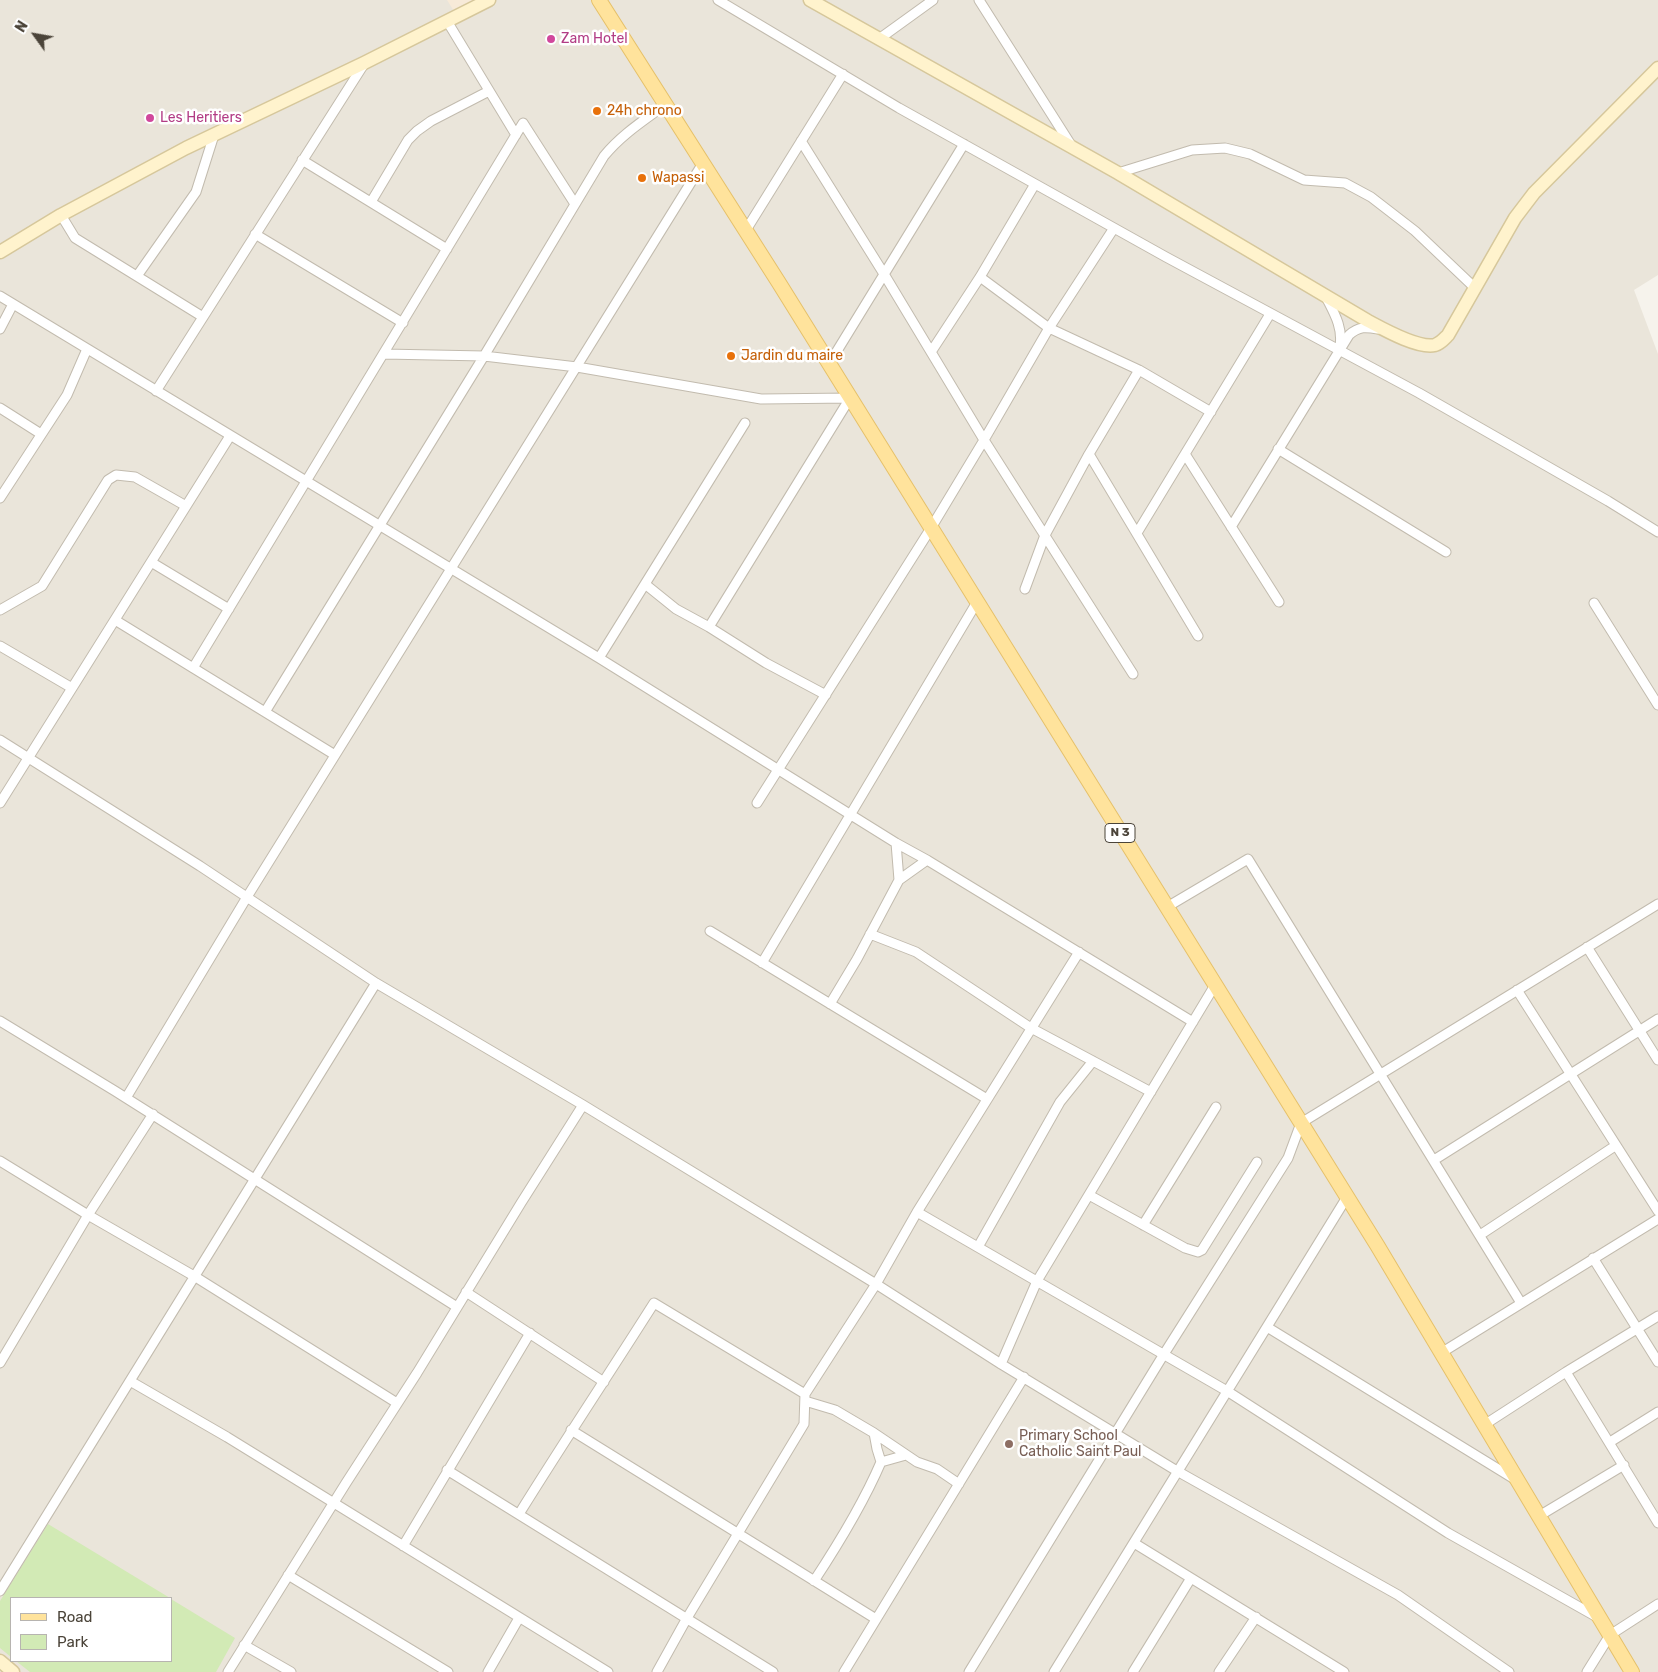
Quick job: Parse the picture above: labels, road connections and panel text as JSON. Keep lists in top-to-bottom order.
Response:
{
  "streets": {
    "main road": ["N 3"]
  },
  "places": [
    "Zam Hotel",
    "24h chrono",
    "Les Heritiers",
    "Wapassi",
    "Jardin du maire",
    "Primary School Catholic Saint Paul"
  ],
  "legend": ["Road", "Park"],
  "north": "top left"
}
